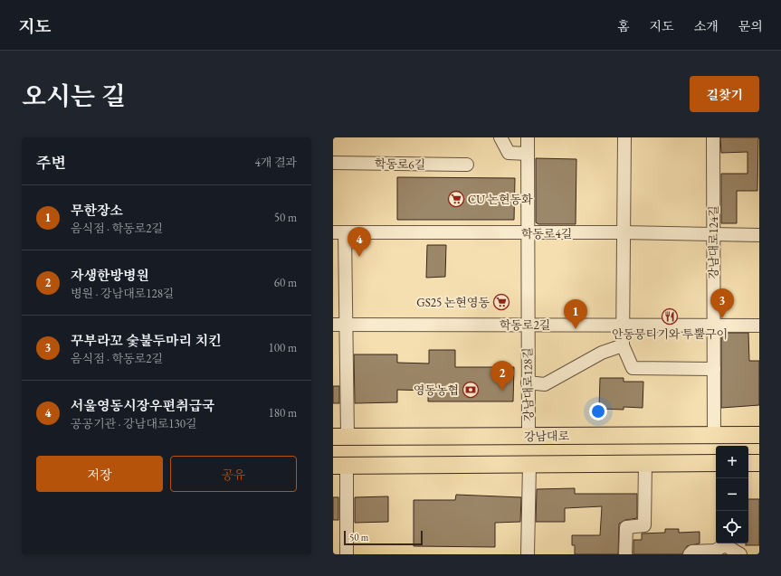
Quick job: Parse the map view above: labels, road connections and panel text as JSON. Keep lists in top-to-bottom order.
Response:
{
  "streets": {
    "main road": ["강남대로"],
    "street": [
      "학동로6길",
      "학동로4길",
      "강남대로124길",
      "학동로2길",
      "강남대로128길"
    ]
  },
  "crossings": [
    ["학동로4길", "강남대로124길"],
    ["학동로4길", "강남대로128길"],
    ["강남대로124길", "학동로2길"],
    ["강남대로124길", "강남대로"],
    ["학동로2길", "강남대로128길"],
    ["강남대로128길", "강남대로"]
  ],
  "places": {
    "supermarket": ["CU 논현동화", "GS25 논현영동"],
    "restaurant": ["안동뭉티기와 투뿔구이"],
    "bank": ["영동농협"]
  },
  "scale_bar": "50 m",
  "page": {
    "header": "지도",
    "nav": [
      "홈",
      "지도",
      "소개",
      "문의"
    ],
    "title": "오시는 길",
    "buttons": [
      "길찾기",
      ["저장", "공유"]
    ],
    "heading": ["주변", "4개 결과"],
    "list": [
      {
        "mark": "1",
        "name": "무한장소",
        "note": "음식점 · 학동로2길",
        "value": "50 m"
      },
      {
        "mark": "2",
        "name": "자생한방병원",
        "note": "병원 · 강남대로128길",
        "value": "60 m"
      },
      {
        "mark": "3",
        "name": "꾸부라꼬 숯불두마리 치킨",
        "note": "음식점 · 학동로2길",
        "value": "100 m"
      },
      {
        "mark": "4",
        "name": "서울영동시장우편취급국",
        "note": "공공기관 · 강남대로130길",
        "value": "180 m"
      }
    ],
    "pins": [
      "4",
      "3",
      "1",
      "2"
    ],
    "map_buttons": ["+", "−"],
    "scale": "50 m"
  }
}
